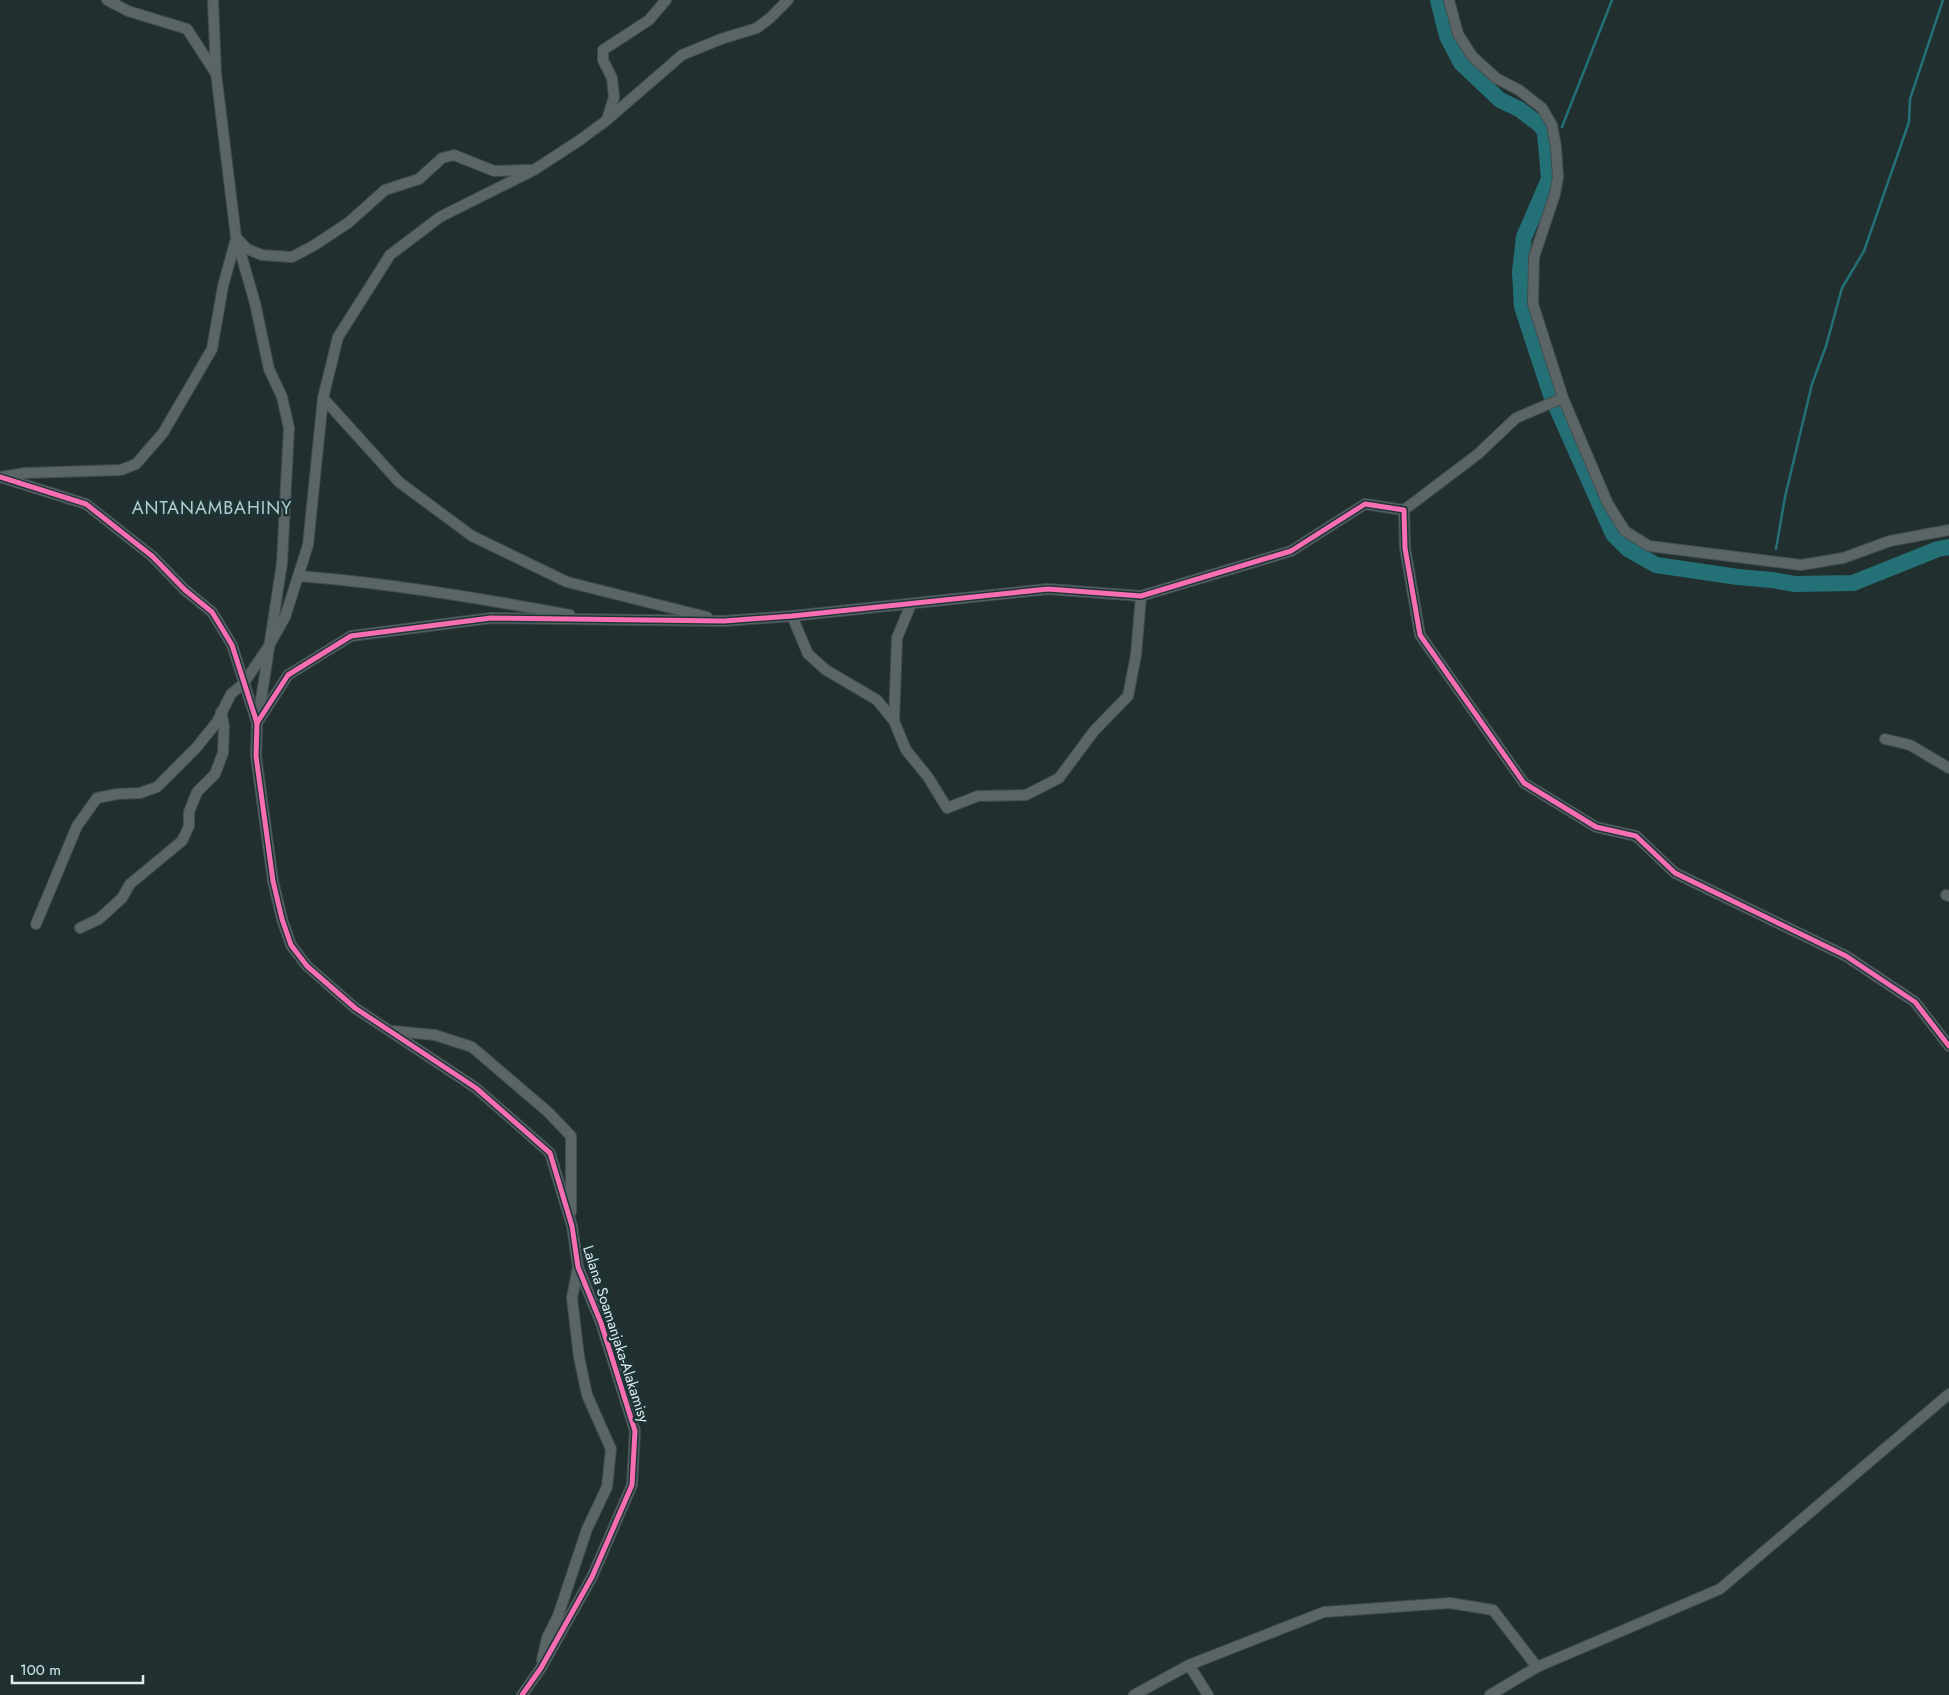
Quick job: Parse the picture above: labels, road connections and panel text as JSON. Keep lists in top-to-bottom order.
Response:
{
  "streets": {
    "street": ["Lalana Soamanjaka-Alakamisy"]
  },
  "districts": ["ANTANAMBAHINY"],
  "scale_bar": "100 m"
}
